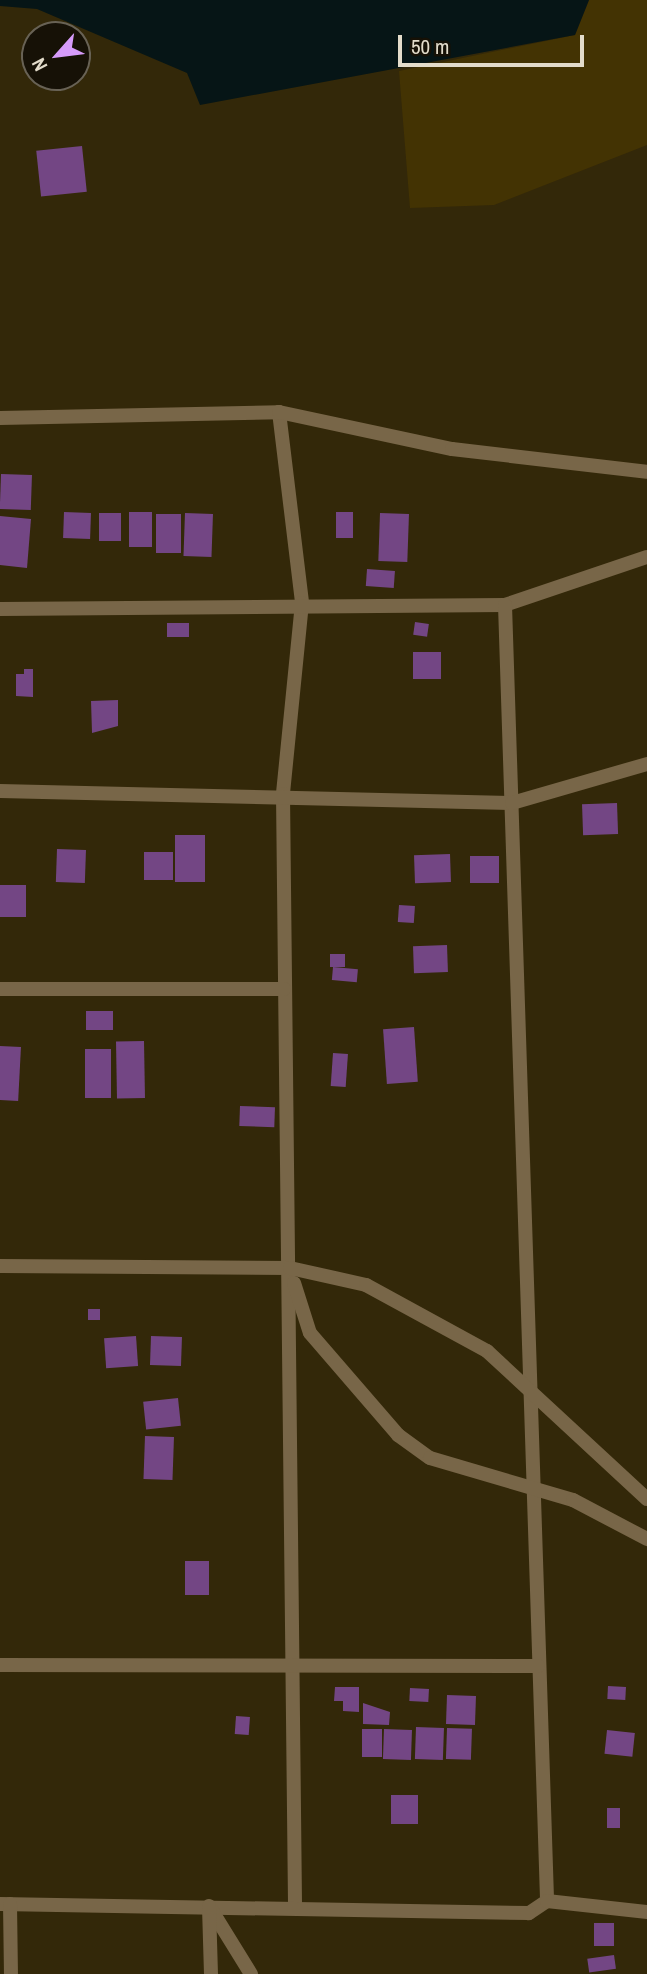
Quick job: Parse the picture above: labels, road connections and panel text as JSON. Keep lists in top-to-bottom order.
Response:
{
  "scale_bar": "50 m",
  "north": "bottom left"
}
